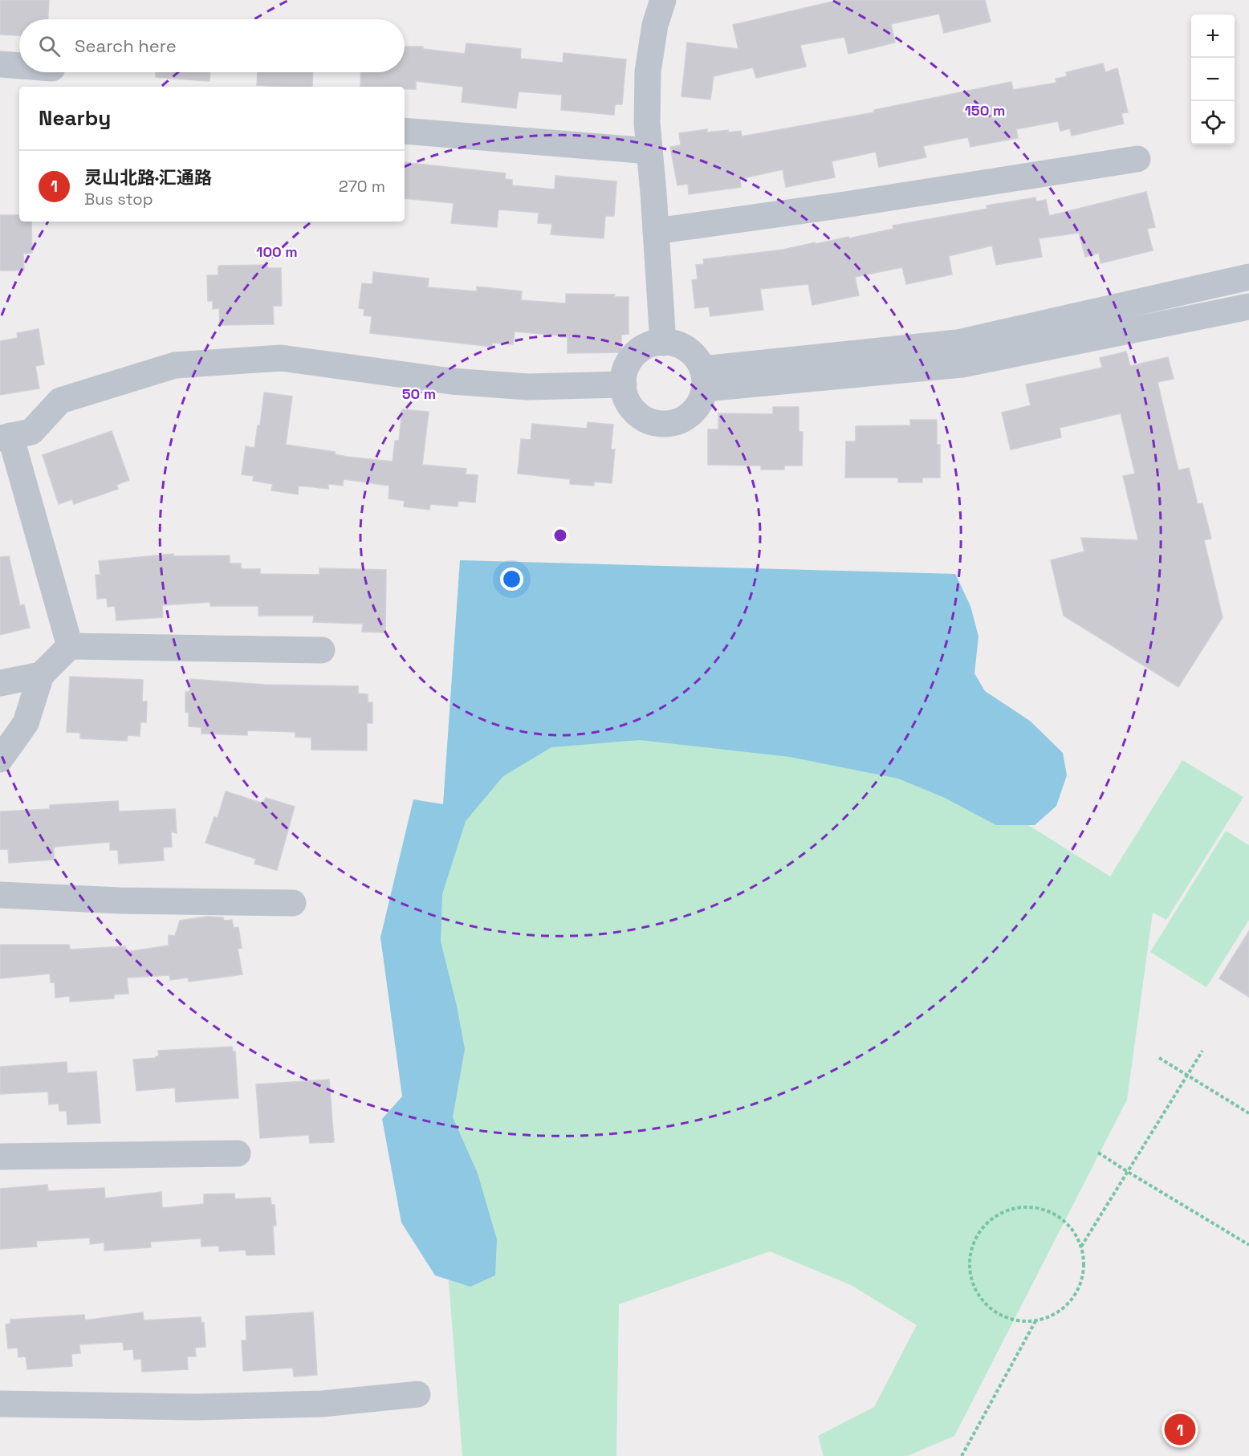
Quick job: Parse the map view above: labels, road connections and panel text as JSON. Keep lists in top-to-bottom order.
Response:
{
  "page": {
    "map_buttons": ["+", "−"],
    "search": "Search here",
    "heading": "Nearby",
    "list": [
      {
        "mark": "1",
        "name": "灵山北路·汇通路",
        "note": "Bus stop",
        "value": "270 m"
      }
    ],
    "pins": "1"
  },
  "rings": ["150 m", "100 m", "50 m"]
}
